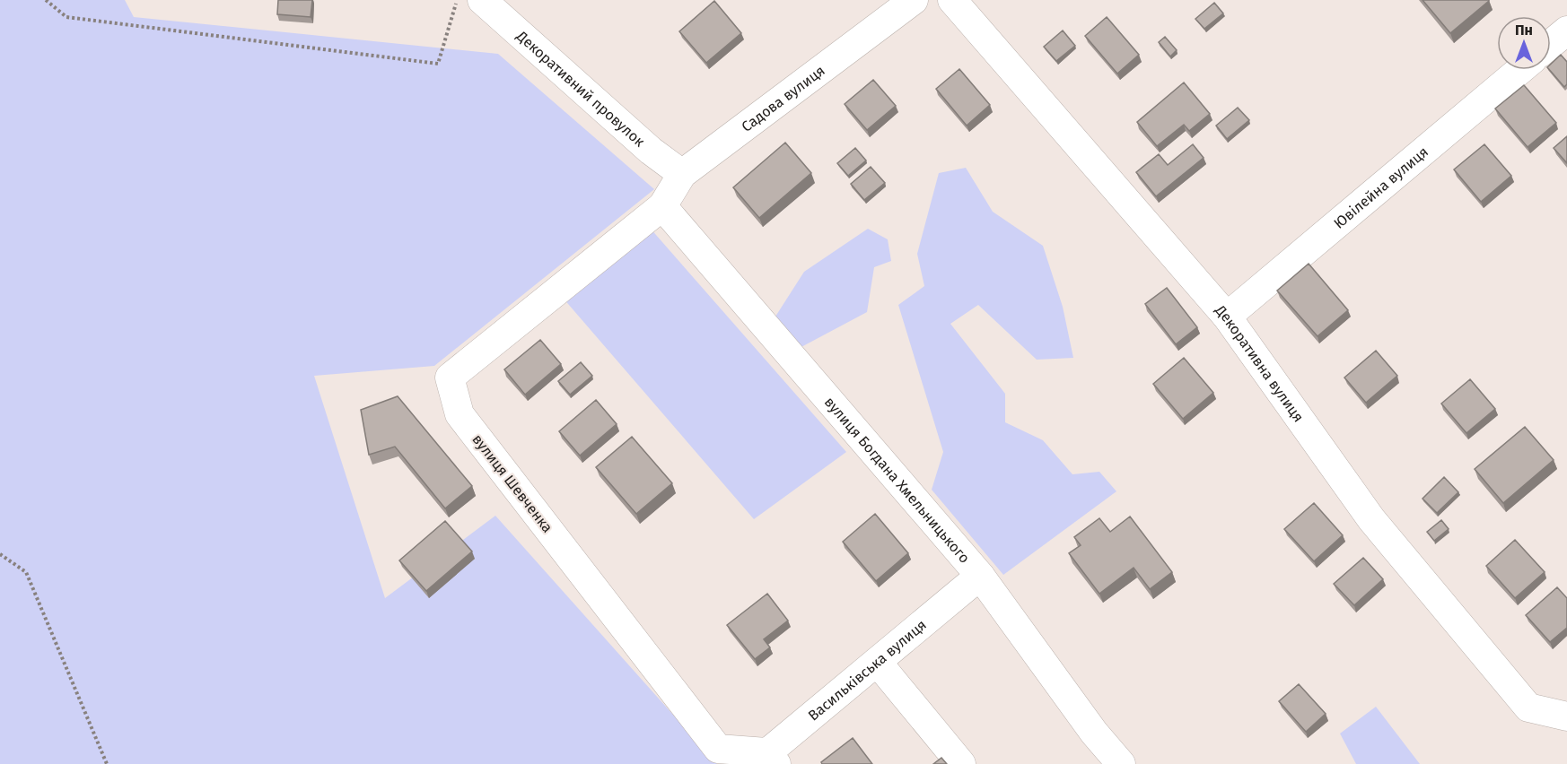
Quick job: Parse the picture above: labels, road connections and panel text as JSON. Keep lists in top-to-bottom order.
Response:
{
  "streets": {
    "street": [
      "Декоративний провулок",
      "Садова вулиця",
      "Ювілейна вулиця",
      "Декоративна вулиця",
      "вулиця Богдана Хмельницького",
      "вулиця Шевченка",
      "Васильківська вулиця"
    ]
  },
  "crossings": [
    ["Декоративний провулок", "Садова вулиця"],
    ["Садова вулиця", "вулиця Богдана Хмельницького"],
    ["Садова вулиця", "вулиця Шевченка"],
    ["Ювілейна вулиця", "Декоративна вулиця"],
    ["вулиця Богдана Хмельницького", "вулиця Шевченка"],
    ["вулиця Богдана Хмельницького", "Васильківська вулиця"],
    ["вулиця Шевченка", "Васильківська вулиця"]
  ],
  "north": "top"
}
